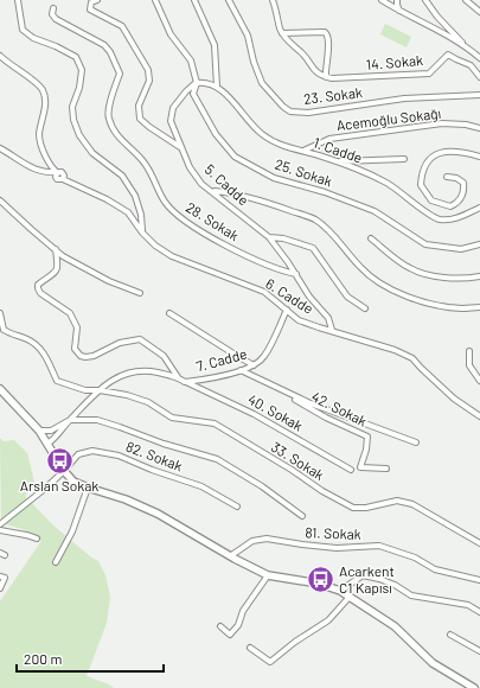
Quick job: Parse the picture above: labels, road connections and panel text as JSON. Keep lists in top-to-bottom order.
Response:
{
  "streets": {
    "street": [
      "14. Sokak",
      "23. Sokak",
      "Acemoğlu Sokağı",
      "1. Cadde",
      "25. Sokak",
      "5. Cadde",
      "28. Sokak",
      "6. Cadde",
      "7. Cadde",
      "42. Sokak",
      "40. Sokak",
      "82. Sokak",
      "33. Sokak",
      "81. Sokak"
    ]
  },
  "crossings": [
    ["Acemoğlu Sokağı", "1. Cadde"],
    ["25. Sokak", "5. Cadde"],
    ["5. Cadde", "28. Sokak"],
    ["5. Cadde", "6. Cadde"],
    ["6. Cadde", "7. Cadde"],
    ["7. Cadde", "42. Sokak"],
    ["7. Cadde", "40. Sokak"],
    ["7. Cadde", "33. Sokak"]
  ],
  "places": {
    "bus stop": ["Arslan Sokak", "Acarkent C1 Kapısı"]
  },
  "scale_bar": "200 m"
}
